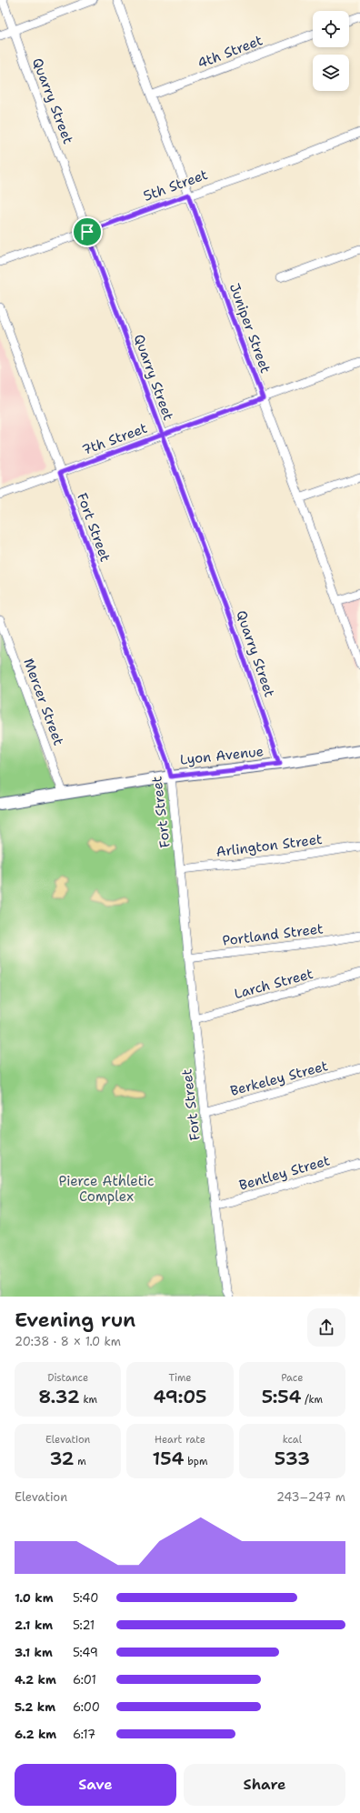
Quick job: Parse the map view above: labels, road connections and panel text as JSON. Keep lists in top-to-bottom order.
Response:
{
  "streets": {
    "street": [
      "4th Street",
      "Quarry Street",
      "5th Street",
      "Juniper Street",
      "7th Street",
      "Fort Street",
      "Mercer Street",
      "Lyon Avenue",
      "Arlington Street",
      "Portland Street",
      "Larch Street",
      "Berkeley Street",
      "Bentley Street"
    ]
  },
  "crossings": [
    ["4th Street", "Juniper Street"],
    ["Quarry Street", "5th Street"],
    ["Quarry Street", "7th Street"],
    ["Quarry Street", "Lyon Avenue"],
    ["5th Street", "Juniper Street"],
    ["Juniper Street", "7th Street"],
    ["7th Street", "Fort Street"],
    ["Fort Street", "Lyon Avenue"],
    ["Fort Street", "Arlington Street"],
    ["Fort Street", "Portland Street"],
    ["Fort Street", "Larch Street"],
    ["Fort Street", "Berkeley Street"],
    ["Fort Street", "Bentley Street"],
    ["Mercer Street", "Lyon Avenue"]
  ],
  "parks": ["Pierce Athletic Complex"],
  "page": {
    "heading": ["Evening run", "20:38 · 8 × 1.0 km"],
    "stats": [
      ["Distance", "8.32 km"],
      ["Time", "49:05"],
      ["Pace", "5:54 /km"],
      ["Elevation", "32 m"],
      ["Heart rate", "154 bpm"],
      ["kcal", "533"]
    ],
    "chart": ["Elevation", "243–247 m"],
    "list": [
      {
        "name": "1.0 km",
        "note": "5:40"
      },
      {
        "name": "2.1 km",
        "note": "5:21"
      },
      {
        "name": "3.1 km",
        "note": "5:49"
      },
      {
        "name": "4.2 km",
        "note": "6:01"
      },
      {
        "name": "5.2 km",
        "note": "6:00"
      },
      {
        "name": "6.2 km",
        "note": "6:17"
      }
    ],
    "buttons": ["Save", "Share"]
  }
}
